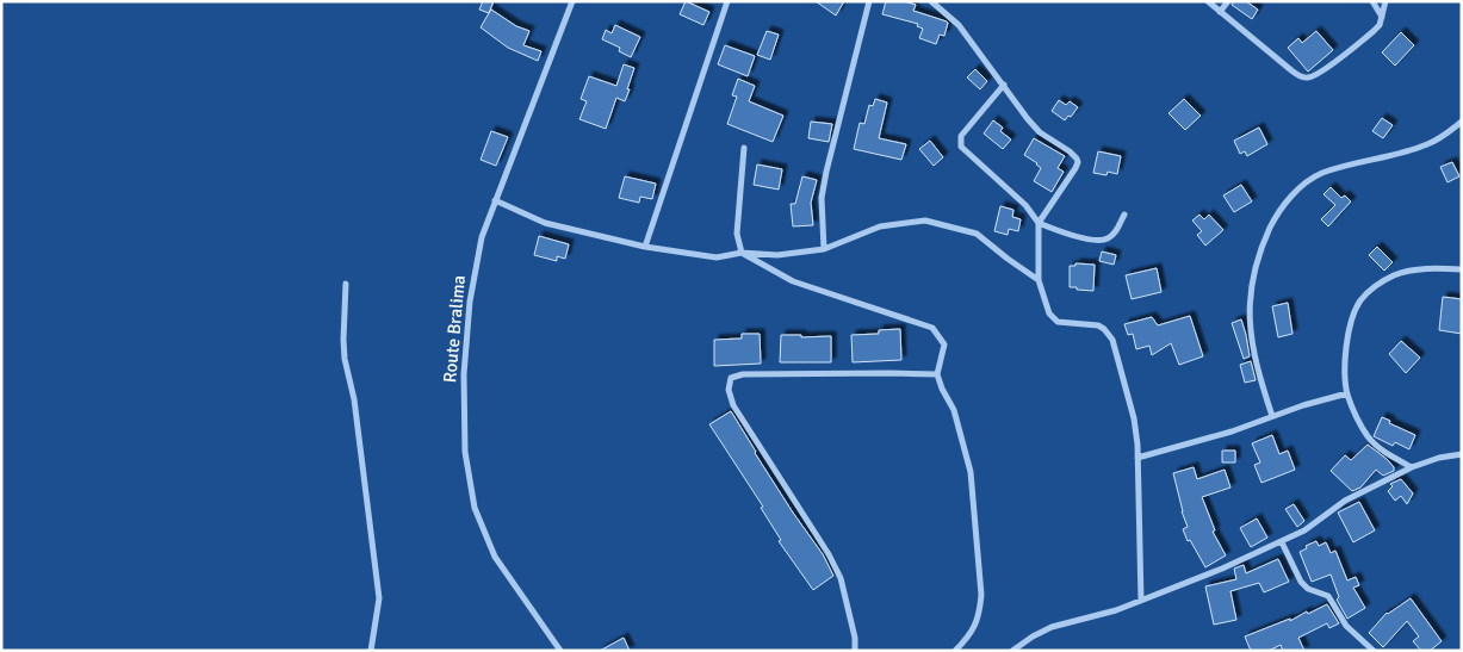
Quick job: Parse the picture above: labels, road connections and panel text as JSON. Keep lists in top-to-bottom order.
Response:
{
  "streets": {
    "street": ["Route Bralima"]
  }
}
